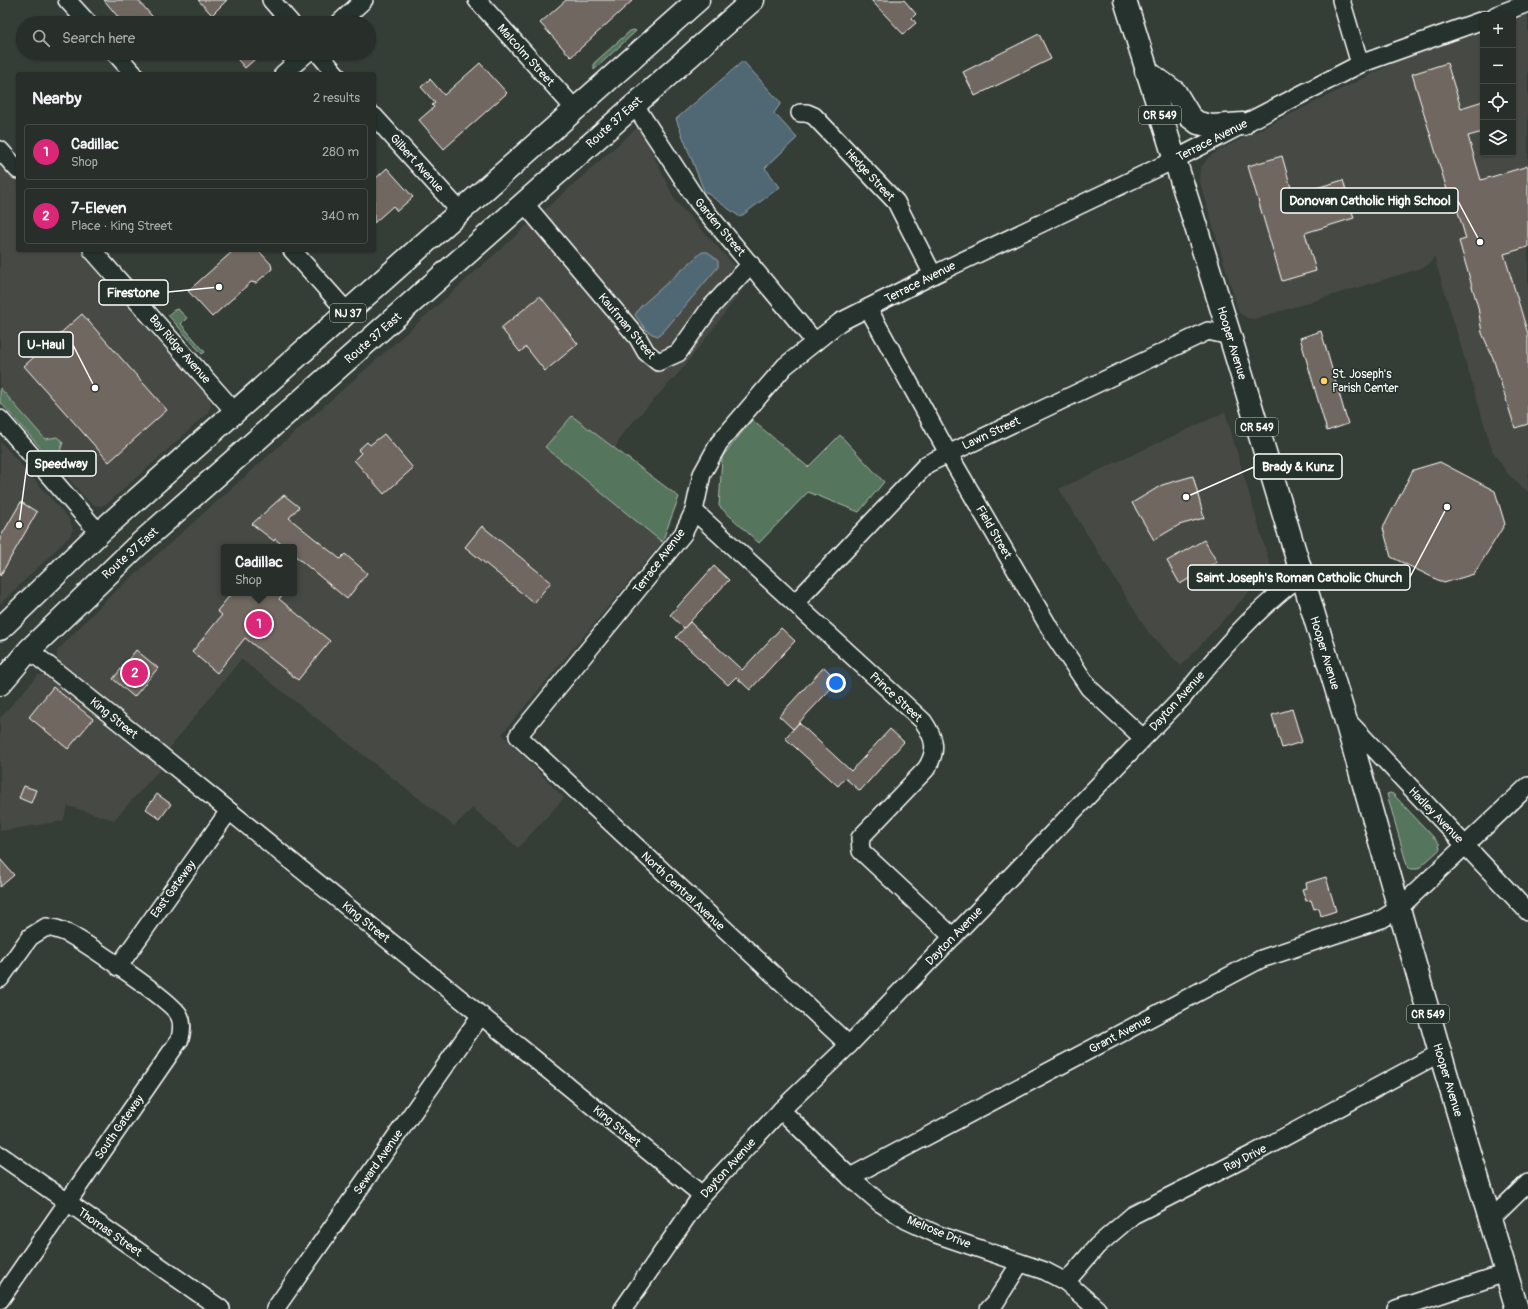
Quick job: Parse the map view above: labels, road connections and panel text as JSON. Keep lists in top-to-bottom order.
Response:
{
  "streets": {
    "main road": [
      "CR 549",
      "Route 37 East",
      "NJ 37",
      "Hooper Avenue"
    ],
    "street": [
      "Malcolm Street",
      "Terrace Avenue",
      "Gilbert Avenue",
      "Hedge Street",
      "Garden Street",
      "Kaufman Street",
      "Bay Ridge Avenue",
      "Lawn Street",
      "Field Street",
      "Prince Street",
      "Dayton Avenue",
      "King Street",
      "Hadley Avenue",
      "East Gateway",
      "North Central Avenue",
      "Grant Avenue",
      "South Gateway",
      "Ray Drive",
      "Seward Avenue",
      "Thomas Street",
      "Melrose Drive"
    ]
  },
  "crossings": [
    ["Malcolm Street", "NJ 37"],
    ["Route 37 East", "Garden Street"],
    ["Route 37 East", "Kaufman Street"],
    ["Route 37 East", "King Street"],
    ["Terrace Avenue", "Hedge Street"],
    ["Terrace Avenue", "Garden Street"],
    ["Terrace Avenue", "Hooper Avenue"],
    ["Terrace Avenue", "Field Street"],
    ["Terrace Avenue", "Prince Street"],
    ["Terrace Avenue", "North Central Avenue"],
    ["Gilbert Avenue", "NJ 37"],
    ["Garden Street", "Kaufman Street"],
    ["NJ 37", "Bay Ridge Avenue"],
    ["Hooper Avenue", "Lawn Street"],
    ["Hooper Avenue", "Dayton Avenue"],
    ["Hooper Avenue", "Hadley Avenue"],
    ["Hooper Avenue", "Grant Avenue"],
    ["Hooper Avenue", "Ray Drive"],
    ["Lawn Street", "Field Street"],
    ["Lawn Street", "Prince Street"],
    ["Field Street", "Dayton Avenue"],
    ["Prince Street", "Dayton Avenue"],
    ["Dayton Avenue", "King Street"],
    ["Dayton Avenue", "North Central Avenue"],
    ["Dayton Avenue", "Melrose Drive"],
    ["King Street", "East Gateway"],
    ["King Street", "Seward Avenue"],
    ["Hadley Avenue", "Grant Avenue"],
    ["East Gateway", "South Gateway"],
    ["Grant Avenue", "Melrose Drive"],
    ["South Gateway", "Thomas Street"],
    ["Ray Drive", "Melrose Drive"]
  ],
  "places": [
    "Donovan Catholic High School",
    "Firestone",
    "St. Joseph's Parish Center",
    "U-Haul",
    "Brady & Kunz",
    "Saint Joseph's Roman Catholic Church",
    "Speedway"
  ],
  "page": {
    "map_buttons": ["+", "−"],
    "search": "Search here",
    "heading": ["Nearby", "2 results"],
    "list": [
      {
        "mark": "1",
        "name": "Cadillac",
        "note": "Shop",
        "value": "280 m"
      },
      {
        "mark": "2",
        "name": "7-Eleven",
        "note": "Place · King Street",
        "value": "340 m"
      }
    ],
    "popup": ["Cadillac", "Shop"],
    "pins": ["1", "2"]
  }
}
